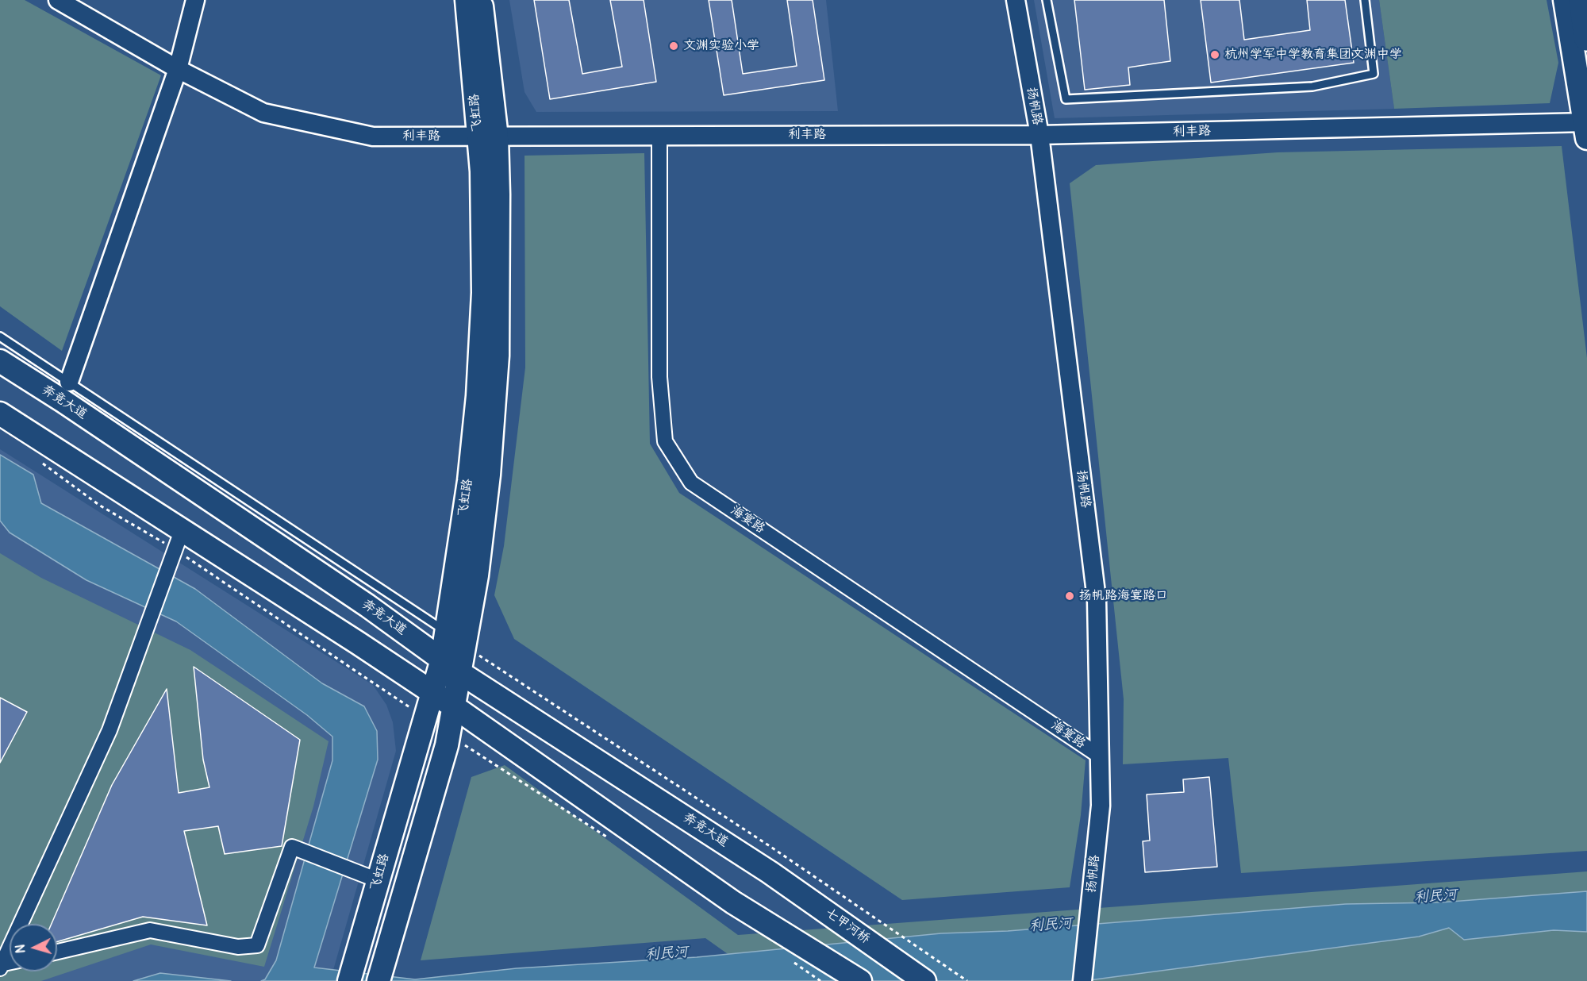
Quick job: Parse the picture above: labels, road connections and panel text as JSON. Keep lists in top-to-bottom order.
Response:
{
  "streets": {
    "main road": ["飞虹路", "奔竞大道", "七甲河桥"],
    "street": ["扬帆路", "利丰路", "海宴路"]
  },
  "crossings": [
    ["扬帆路", "利丰路"],
    ["扬帆路", "海宴路"],
    ["飞虹路", "利丰路"],
    ["飞虹路", "奔竞大道"],
    ["利丰路", "海宴路"],
    ["奔竞大道", "七甲河桥"]
  ],
  "water": ["利民河"],
  "places": ["文渊实验小学", "杭州学军中学教育集团文渊中学", "扬帆路海宴路口"],
  "north": "left"
}
